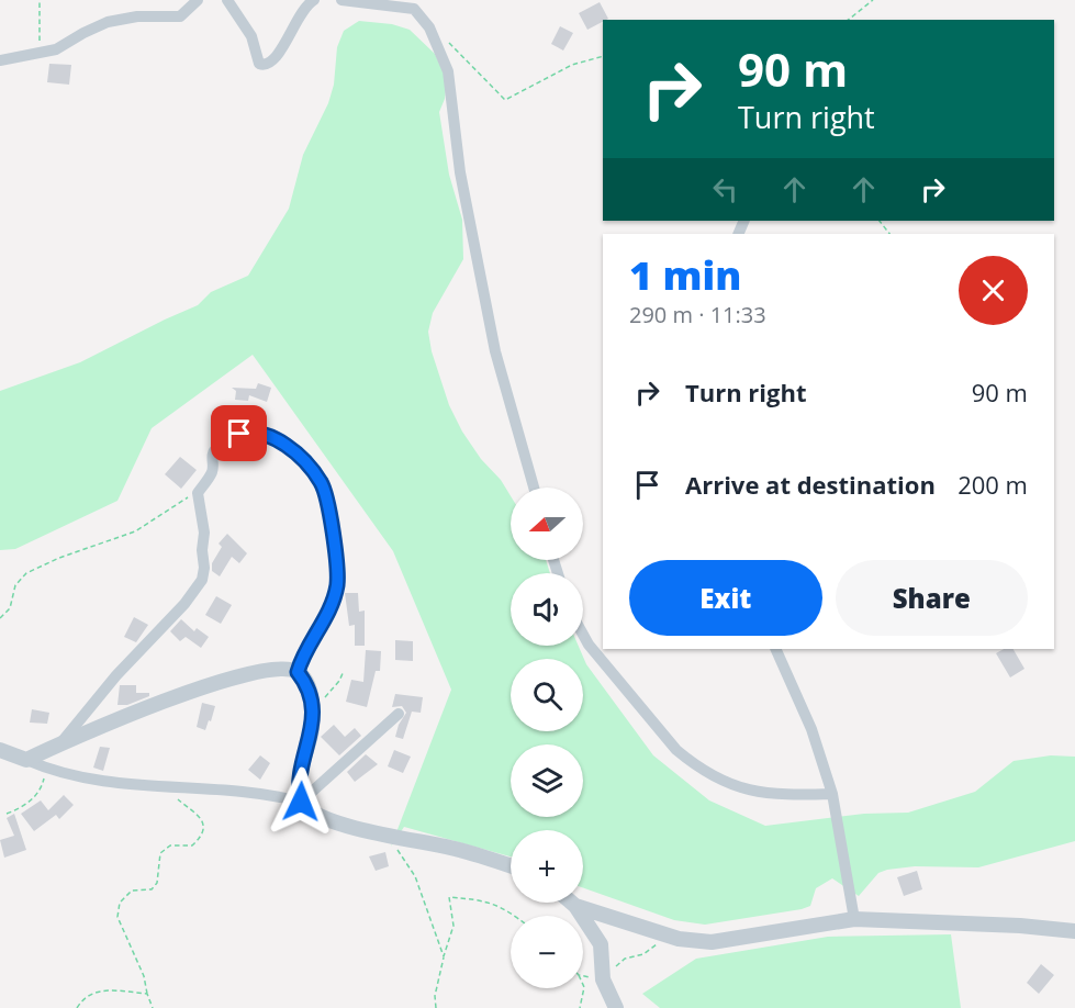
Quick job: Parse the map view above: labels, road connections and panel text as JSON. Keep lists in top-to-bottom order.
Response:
{
  "north": "left",
  "page": {
    "turn": ["90 m", "Turn right"],
    "heading": ["1 min", "290 m · 11:33"],
    "list": [
      {
        "name": "Turn right",
        "value": "90 m"
      },
      {
        "name": "Arrive at destination",
        "value": "200 m"
      }
    ],
    "map_buttons": ["+", "−"],
    "buttons": ["Exit", "Share"]
  }
}
